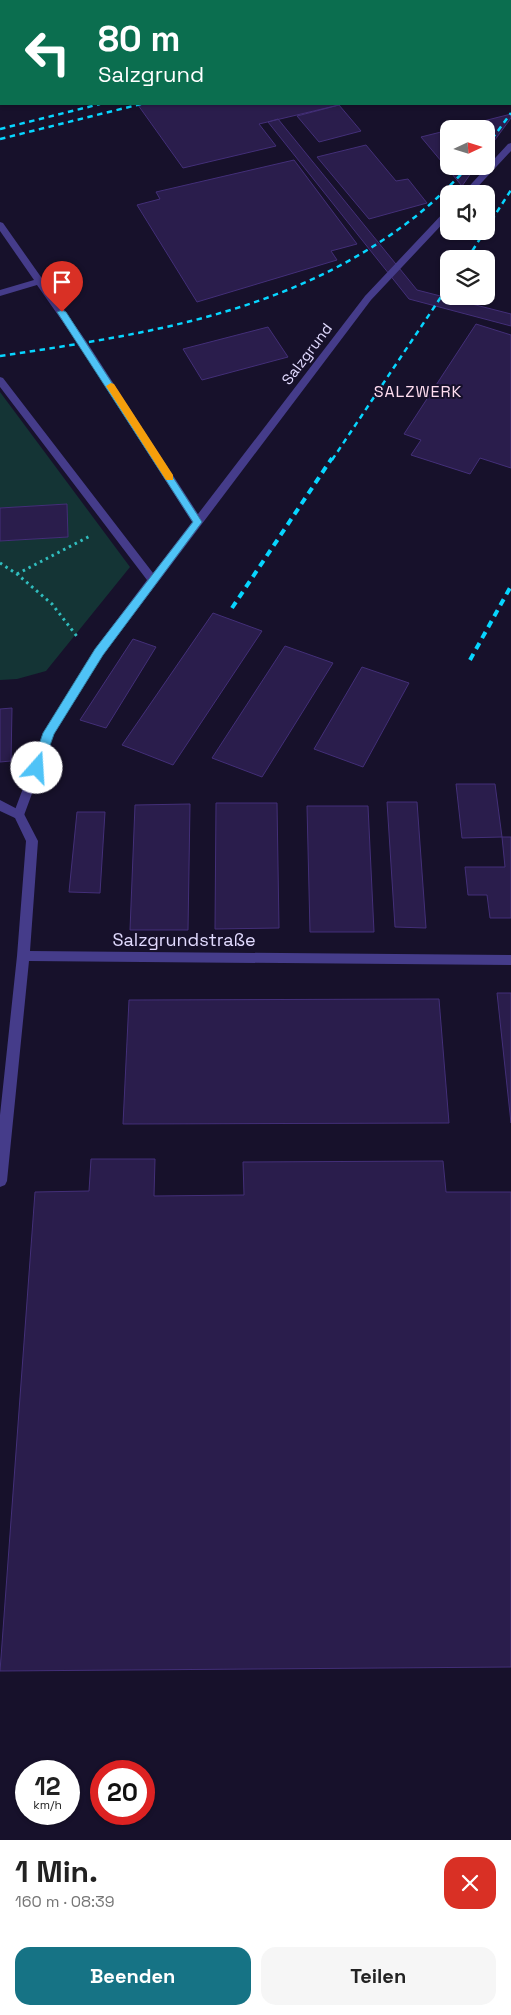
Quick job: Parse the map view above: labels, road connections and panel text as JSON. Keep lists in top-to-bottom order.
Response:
{
  "streets": {
    "street": ["Salzgrund", "Salzgrundstraße"]
  },
  "districts": ["SALZWERK"],
  "north": "right",
  "page": {
    "turn": ["80 m", "Salzgrund"],
    "speed": "12 km/h",
    "limit": "20",
    "heading": ["1 Min.", "160 m · 08:39"],
    "buttons": ["Beenden", "Teilen"]
  }
}
